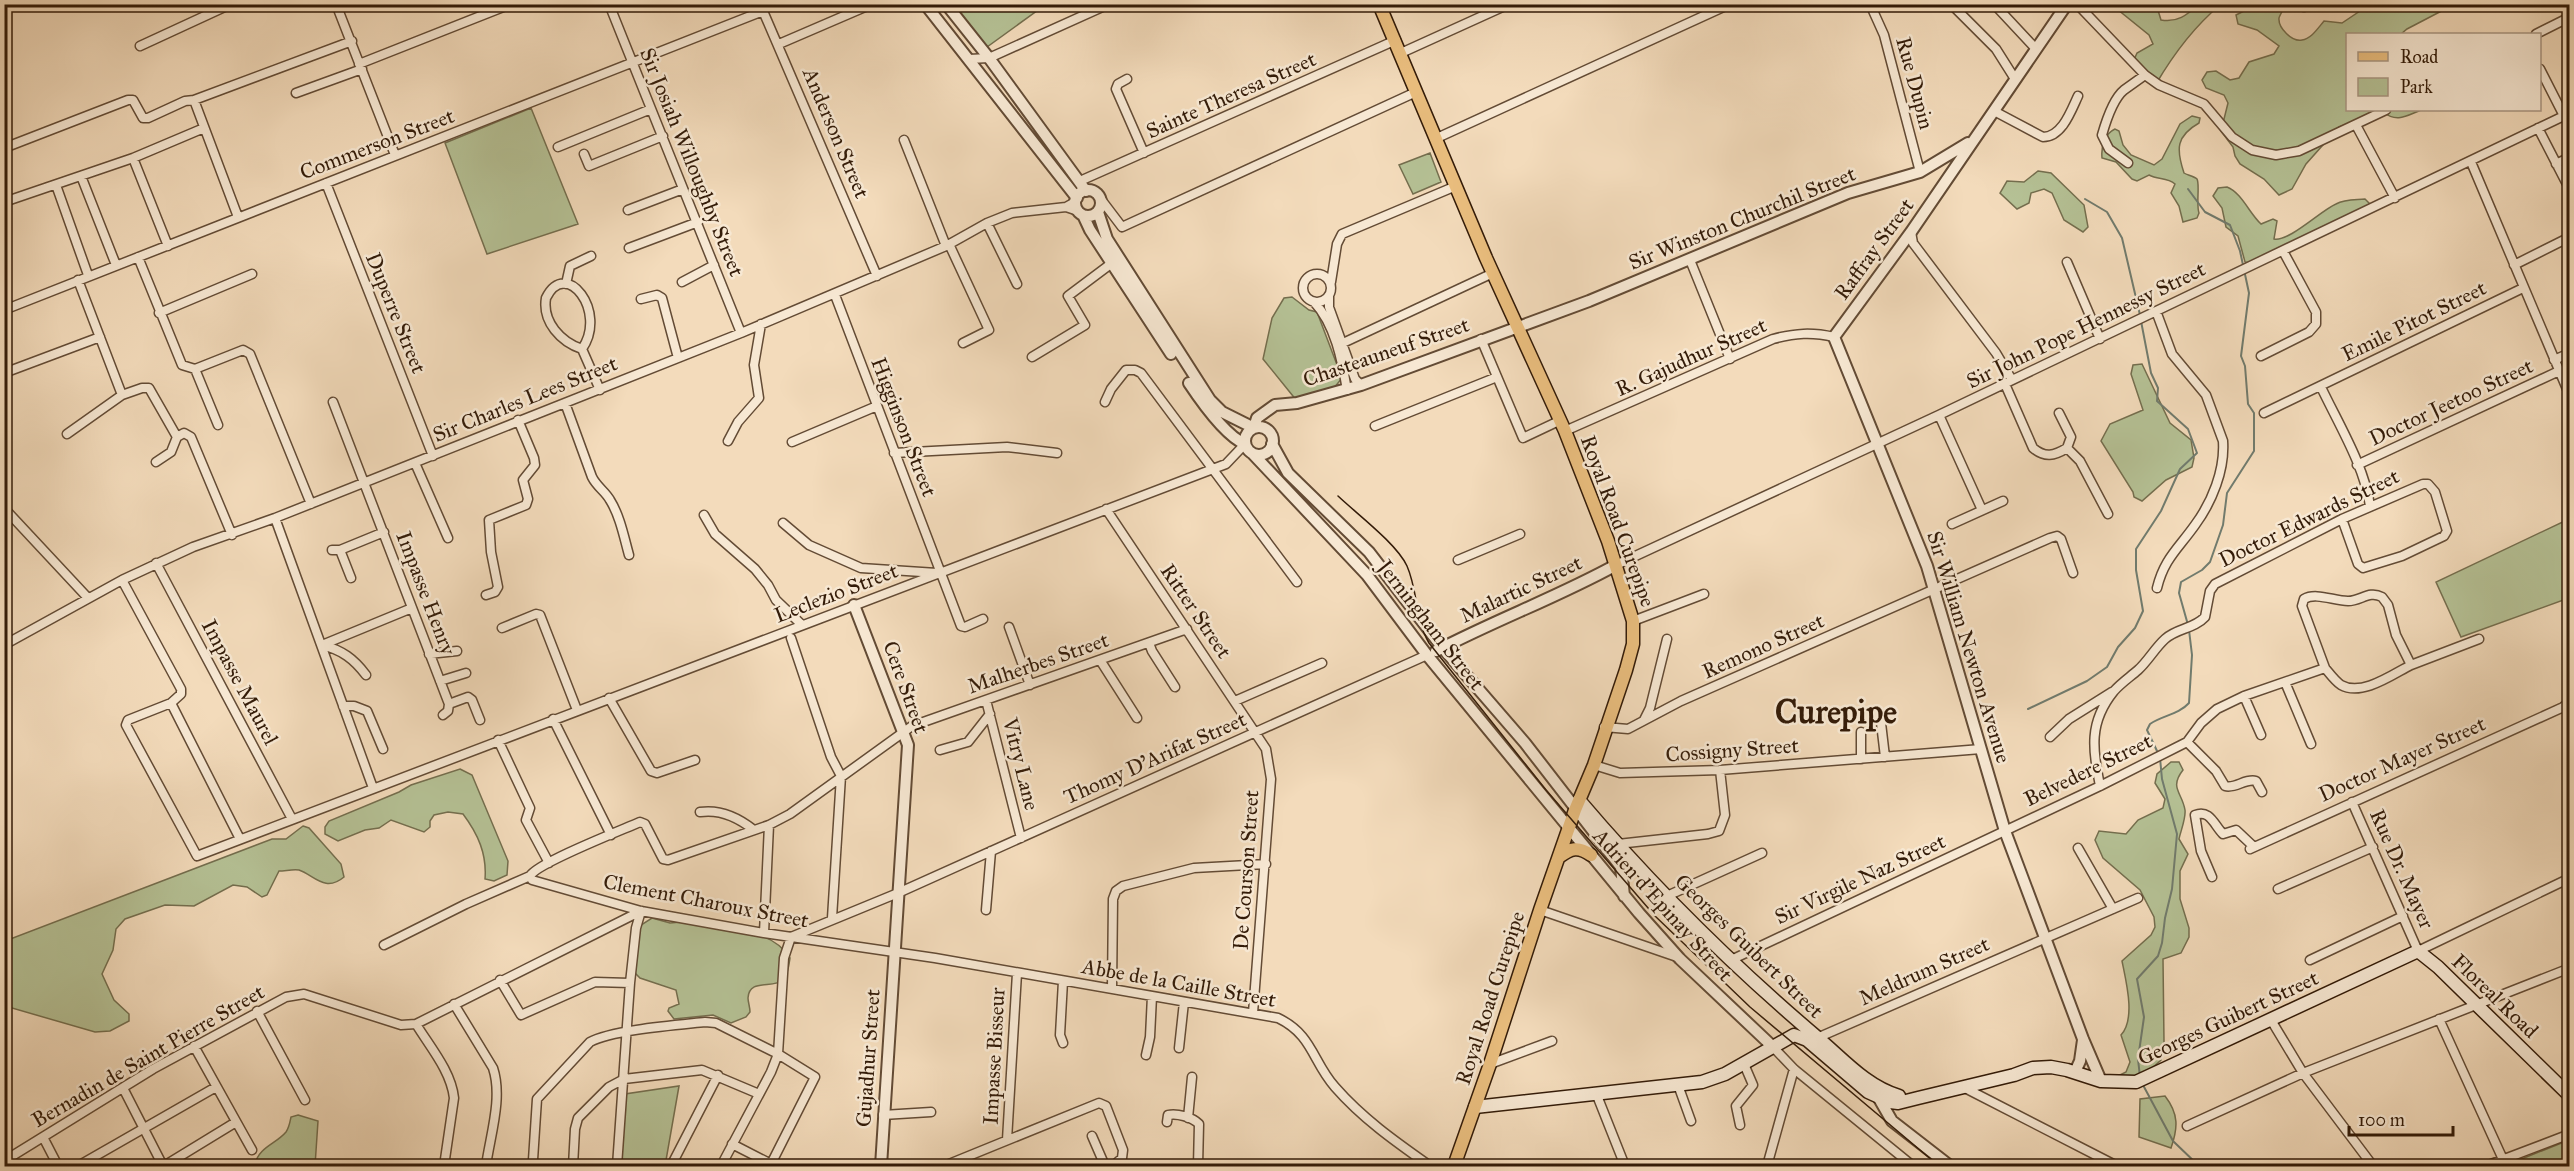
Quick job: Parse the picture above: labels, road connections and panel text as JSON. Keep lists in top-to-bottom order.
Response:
{
  "streets": {
    "main road": ["Royal Road Curepipe", "Georges Guibert Street", "Floreal Road"],
    "street": [
      "Rue Dupin",
      "Sainte Theresa Street",
      "Anderson Street",
      "Commerson Street",
      "Sir Josiah Willoughby Street",
      "Sir Winston Churchil Street",
      "Raffray Street",
      "Duperre Street",
      "Emile Pitot Street",
      "Sir John Pope Hennessy Street",
      "Chasteauneuf Street",
      "R. Gajudhur Street",
      "Sir Charles Lees Street",
      "Doctor Jeetoo Street",
      "Higginson Street",
      "Doctor Edwards Street",
      "Malartic Street",
      "Impasse Henry",
      "Leclezio Street",
      "Ritter Street",
      "Jerningham Street",
      "Remono Street",
      "Sir William Newton Avenue",
      "Malherbes Street",
      "Impasse Maurel",
      "Cere Street",
      "Cossigny Street",
      "Thomy D'Arifat Street",
      "Doctor Mayer Street",
      "Vitry Lane",
      "Belvedere Street",
      "Rue Dr. Mayer",
      "De Courson Street",
      "Sir Virgile Naz Street",
      "Clement Charoux Street",
      "Adrien d'Epinay Street",
      "Meldrum Street",
      "Abbe de la Caille Street",
      "Bernadin de Saint Pierre Street",
      "Impasse Bisseur",
      "Gujadhur Street"
    ]
  },
  "crossings": [
    ["Rue Dupin", "Sir Winston Churchil Street"],
    ["Sainte Theresa Street", "Sir Charles Lees Street"],
    ["Sainte Theresa Street", "Royal Road Curepipe"],
    ["Anderson Street", "Commerson Street"],
    ["Anderson Street", "Sir Charles Lees Street"],
    ["Commerson Street", "Sir Josiah Willoughby Street"],
    ["Commerson Street", "Duperre Street"],
    ["Sir Josiah Willoughby Street", "Sir Charles Lees Street"],
    ["Sir Winston Churchil Street", "Raffray Street"],
    ["Sir Winston Churchil Street", "Chasteauneuf Street"],
    ["Sir Winston Churchil Street", "Royal Road Curepipe"],
    ["Raffray Street", "R. Gajudhur Street"],
    ["Raffray Street", "Sir William Newton Avenue"],
    ["Duperre Street", "Sir Charles Lees Street"],
    ["Sir John Pope Hennessy Street", "Royal Road Curepipe"],
    ["Sir John Pope Hennessy Street", "Malartic Street"],
    ["Sir John Pope Hennessy Street", "Sir William Newton Avenue"],
    ["Chasteauneuf Street", "Royal Road Curepipe"],
    ["R. Gajudhur Street", "Royal Road Curepipe"],
    ["R. Gajudhur Street", "Sir William Newton Avenue"],
    ["Sir Charles Lees Street", "Higginson Street"],
    ["Sir Charles Lees Street", "Impasse Henry"],
    ["Sir Charles Lees Street", "Impasse Maurel"],
    ["Higginson Street", "Leclezio Street"],
    ["Doctor Edwards Street", "Belvedere Street"],
    ["Royal Road Curepipe", "Malartic Street"],
    ["Royal Road Curepipe", "Jerningham Street"],
    ["Royal Road Curepipe", "Remono Street"],
    ["Royal Road Curepipe", "Cossigny Street"],
    ["Royal Road Curepipe", "Adrien d'Epinay Street"],
    ["Royal Road Curepipe", "Georges Guibert Street"],
    ["Malartic Street", "Jerningham Street"],
    ["Malartic Street", "Thomy D'Arifat Street"],
    ["Leclezio Street", "Ritter Street"],
    ["Leclezio Street", "Jerningham Street"],
    ["Leclezio Street", "Impasse Maurel"],
    ["Leclezio Street", "Cere Street"],
    ["Ritter Street", "Malherbes Street"],
    ["Ritter Street", "Thomy D'Arifat Street"],
    ["Ritter Street", "De Courson Street"],
    ["Jerningham Street", "Thomy D'Arifat Street"],
    ["Jerningham Street", "Adrien d'Epinay Street"],
    ["Jerningham Street", "Georges Guibert Street"],
    ["Remono Street", "Sir William Newton Avenue"],
    ["Sir William Newton Avenue", "Cossigny Street"],
    ["Sir William Newton Avenue", "Belvedere Street"],
    ["Sir William Newton Avenue", "Sir Virgile Naz Street"],
    ["Sir William Newton Avenue", "Meldrum Street"],
    ["Malherbes Street", "Cere Street"],
    ["Malherbes Street", "Vitry Lane"],
    ["Cere Street", "Thomy D'Arifat Street"],
    ["Cere Street", "Clement Charoux Street"],
    ["Cere Street", "Abbe de la Caille Street"],
    ["Cere Street", "Gujadhur Street"],
    ["Thomy D'Arifat Street", "Vitry Lane"],
    ["Thomy D'Arifat Street", "De Courson Street"],
    ["Thomy D'Arifat Street", "Clement Charoux Street"],
    ["Doctor Mayer Street", "Rue Dr. Mayer"],
    ["Belvedere Street", "Sir Virgile Naz Street"],
    ["Rue Dr. Mayer", "Georges Guibert Street"],
    ["Rue Dr. Mayer", "Floreal Road"],
    ["De Courson Street", "Abbe de la Caille Street"],
    ["Sir Virgile Naz Street", "Georges Guibert Street"],
    ["Clement Charoux Street", "Abbe de la Caille Street"],
    ["Clement Charoux Street", "Gujadhur Street"],
    ["Georges Guibert Street", "Meldrum Street"],
    ["Georges Guibert Street", "Floreal Road"],
    ["Abbe de la Caille Street", "Impasse Bisseur"],
    ["Abbe de la Caille Street", "Gujadhur Street"]
  ],
  "districts": ["Curepipe"],
  "legend": ["Road", "Park"],
  "scale_bar": "100 m"
}
